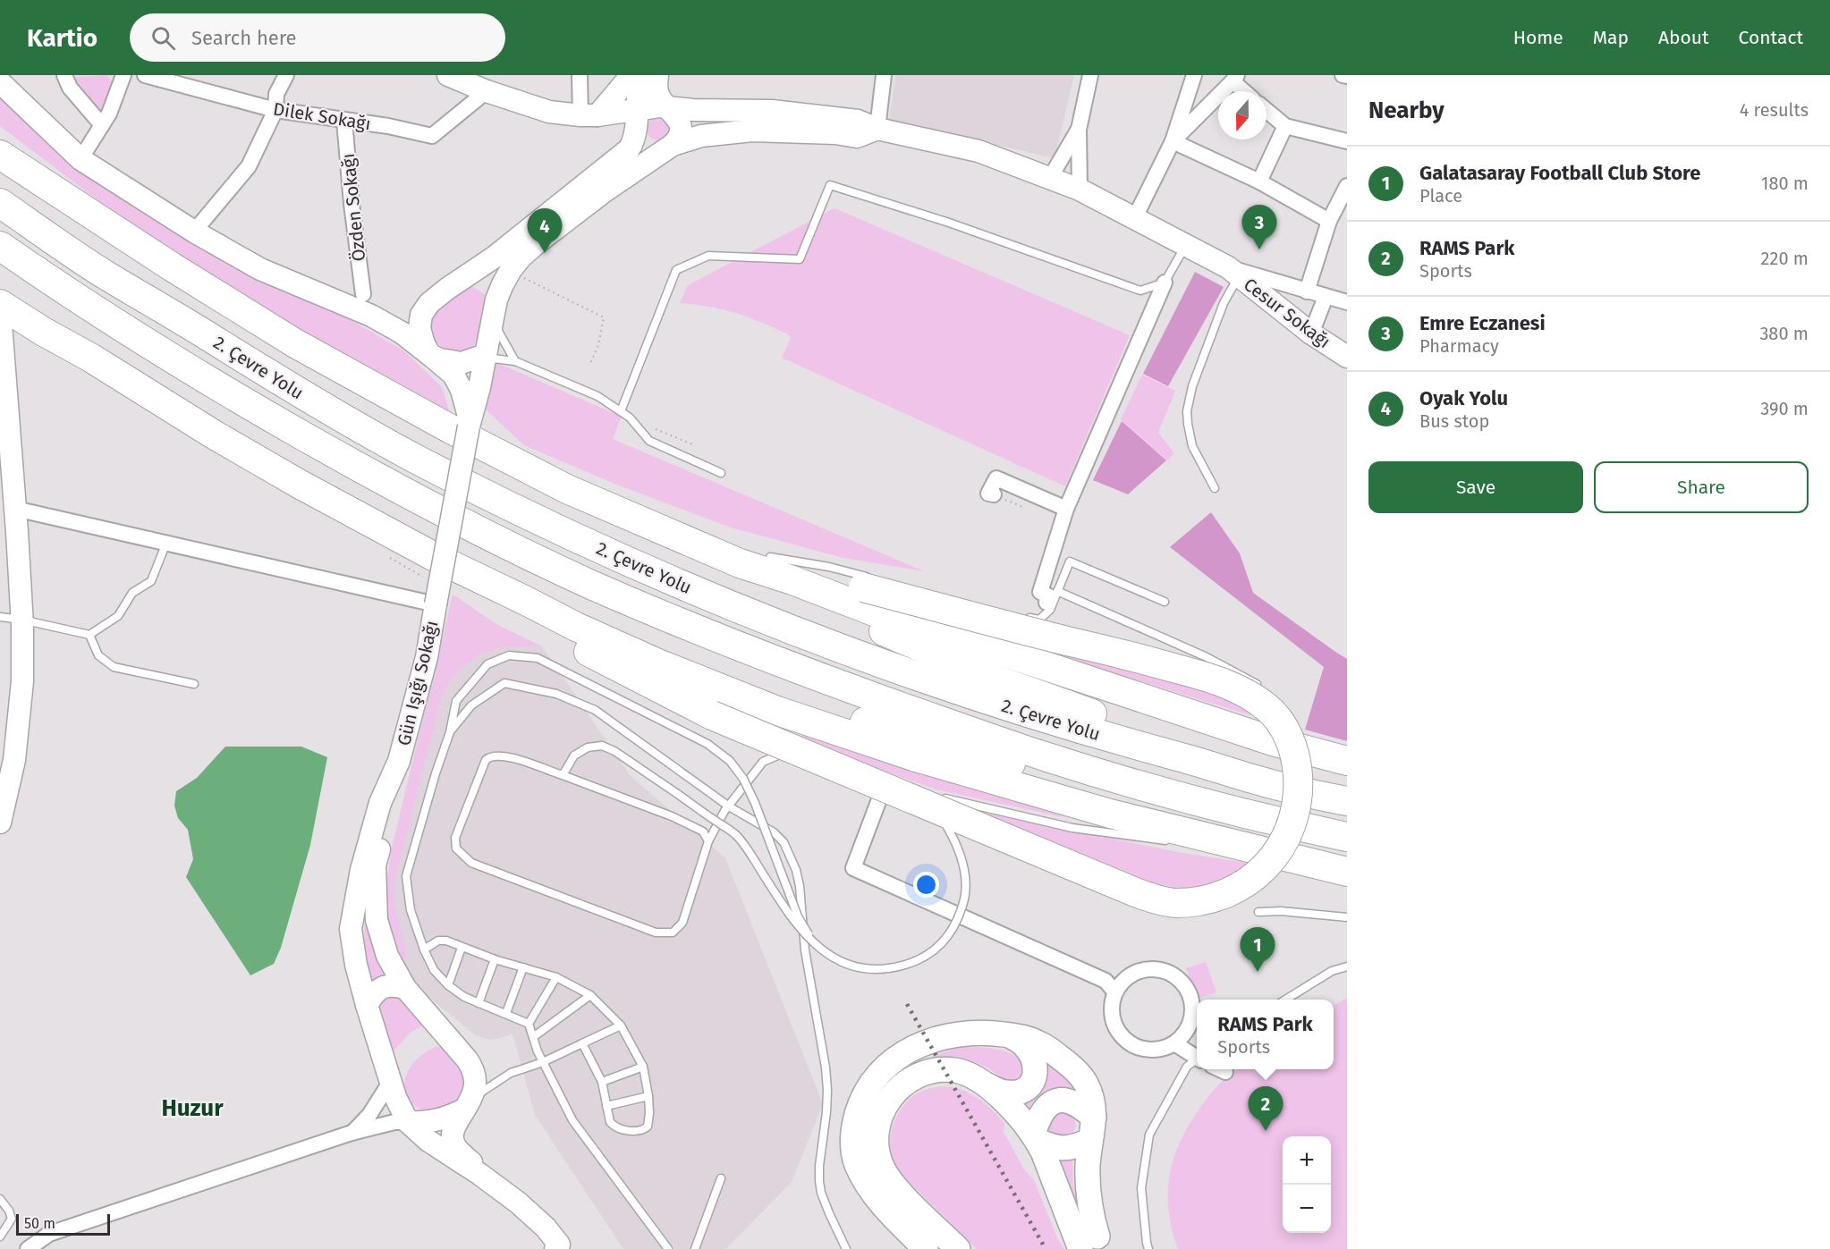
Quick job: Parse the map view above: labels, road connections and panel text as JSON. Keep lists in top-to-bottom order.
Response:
{
  "streets": {
    "highway": ["2. Çevre Yolu"],
    "street": [
      "Dilek Sokağı",
      "Özden Sokağı",
      "Cesur Sokağı",
      "Gün Işığı Sokağı"
    ]
  },
  "crossings": [
    ["Dilek Sokağı", "Özden Sokağı"],
    ["Dilek Sokağı", "Cesur Sokağı"],
    ["Cesur Sokağı", "Gün Işığı Sokağı"]
  ],
  "districts": ["Huzur"],
  "scale_bar": "50 m",
  "north": "bottom",
  "page": {
    "header": "Kartio",
    "search": "Search here",
    "nav": [
      "Home",
      "Map",
      "About",
      "Contact"
    ],
    "heading": ["Nearby", "4 results"],
    "list": [
      {
        "mark": "1",
        "name": "Galatasaray Football Club Store",
        "note": "Place",
        "value": "180 m"
      },
      {
        "mark": "2",
        "name": "RAMS Park",
        "note": "Sports",
        "value": "220 m"
      },
      {
        "mark": "3",
        "name": "Emre Eczanesi",
        "note": "Pharmacy",
        "value": "380 m"
      },
      {
        "mark": "4",
        "name": "Oyak Yolu",
        "note": "Bus stop",
        "value": "390 m"
      }
    ],
    "pins": [
      "3",
      "4",
      "1",
      "2"
    ],
    "buttons": ["Save", "Share"],
    "popup": ["RAMS Park", "Sports"],
    "map_buttons": ["+", "−"],
    "scale": "50 m"
  }
}
